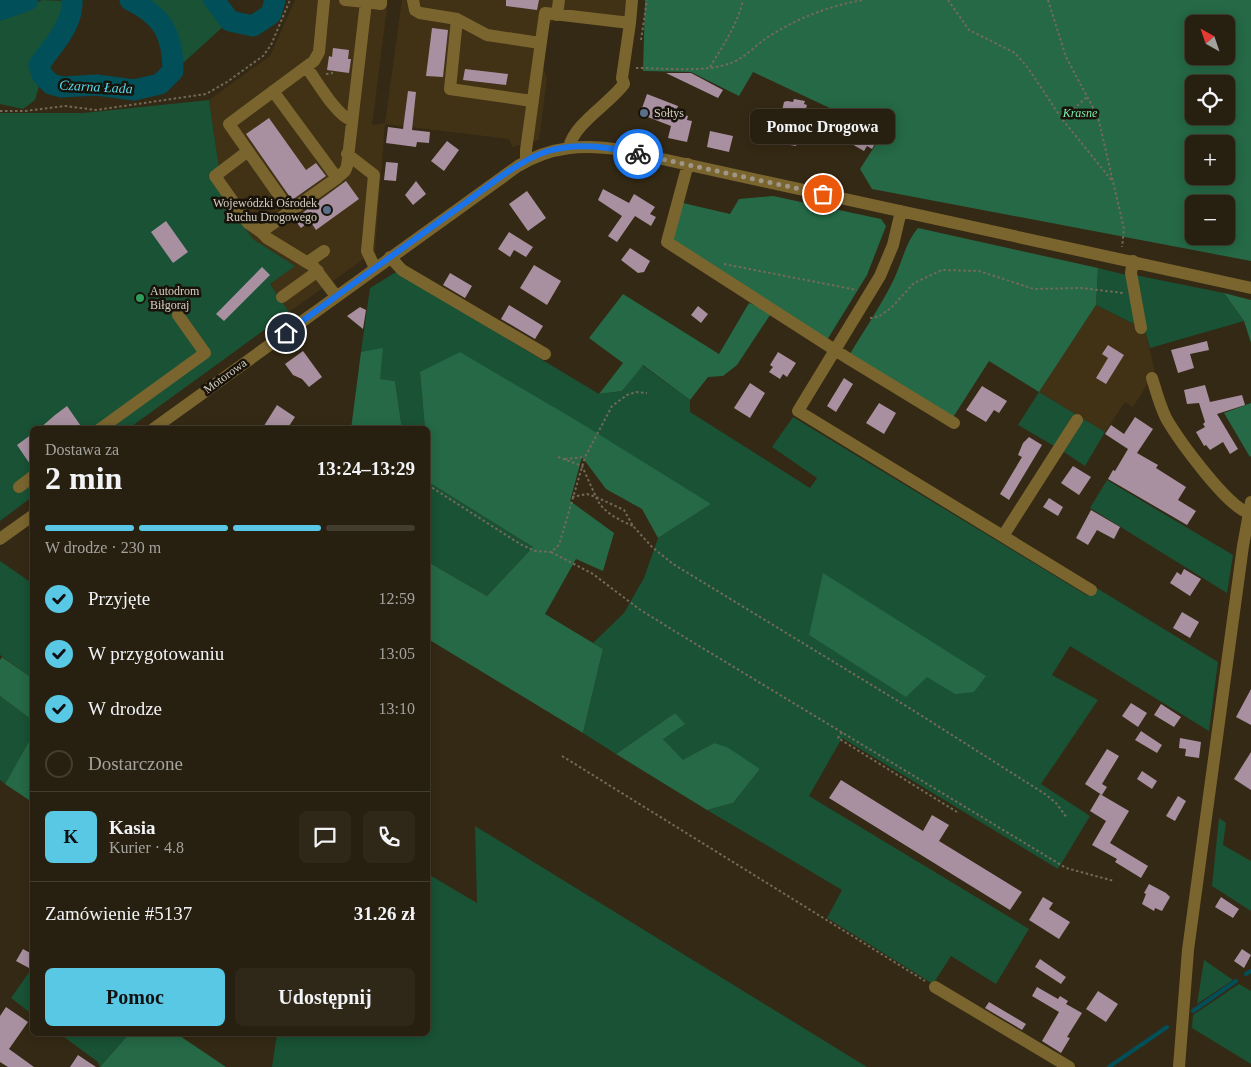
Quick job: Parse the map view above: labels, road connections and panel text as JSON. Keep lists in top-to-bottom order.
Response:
{
  "streets": {
    "street": ["Motorowa"]
  },
  "water": ["Czarna Łada"],
  "parks": ["Krasne"],
  "places": [
    "Sołtys",
    "Pomoc Drogowa",
    "Wojewódzki Ośrodek Ruchu Drogowego",
    "Autodrom Biłgoraj"
  ],
  "north": "top left",
  "page": {
    "map_buttons": ["+", "−"],
    "bubble": "Pomoc Drogowa",
    "heading": ["2 min", "Dostawa za", "13:24–13:29"],
    "panel": [
      "Kasia",
      "Kurier · 4.8",
      "Zamówienie #5137",
      "31.26 zł"
    ],
    "bar": "W drodze · 230 m",
    "list": [
      ["Przyjęte", "12:59"],
      ["W przygotowaniu", "13:05"],
      ["W drodze", "13:10"],
      "Dostarczone"
    ],
    "round": "K",
    "buttons": ["Pomoc", "Udostępnij"]
  }
}
